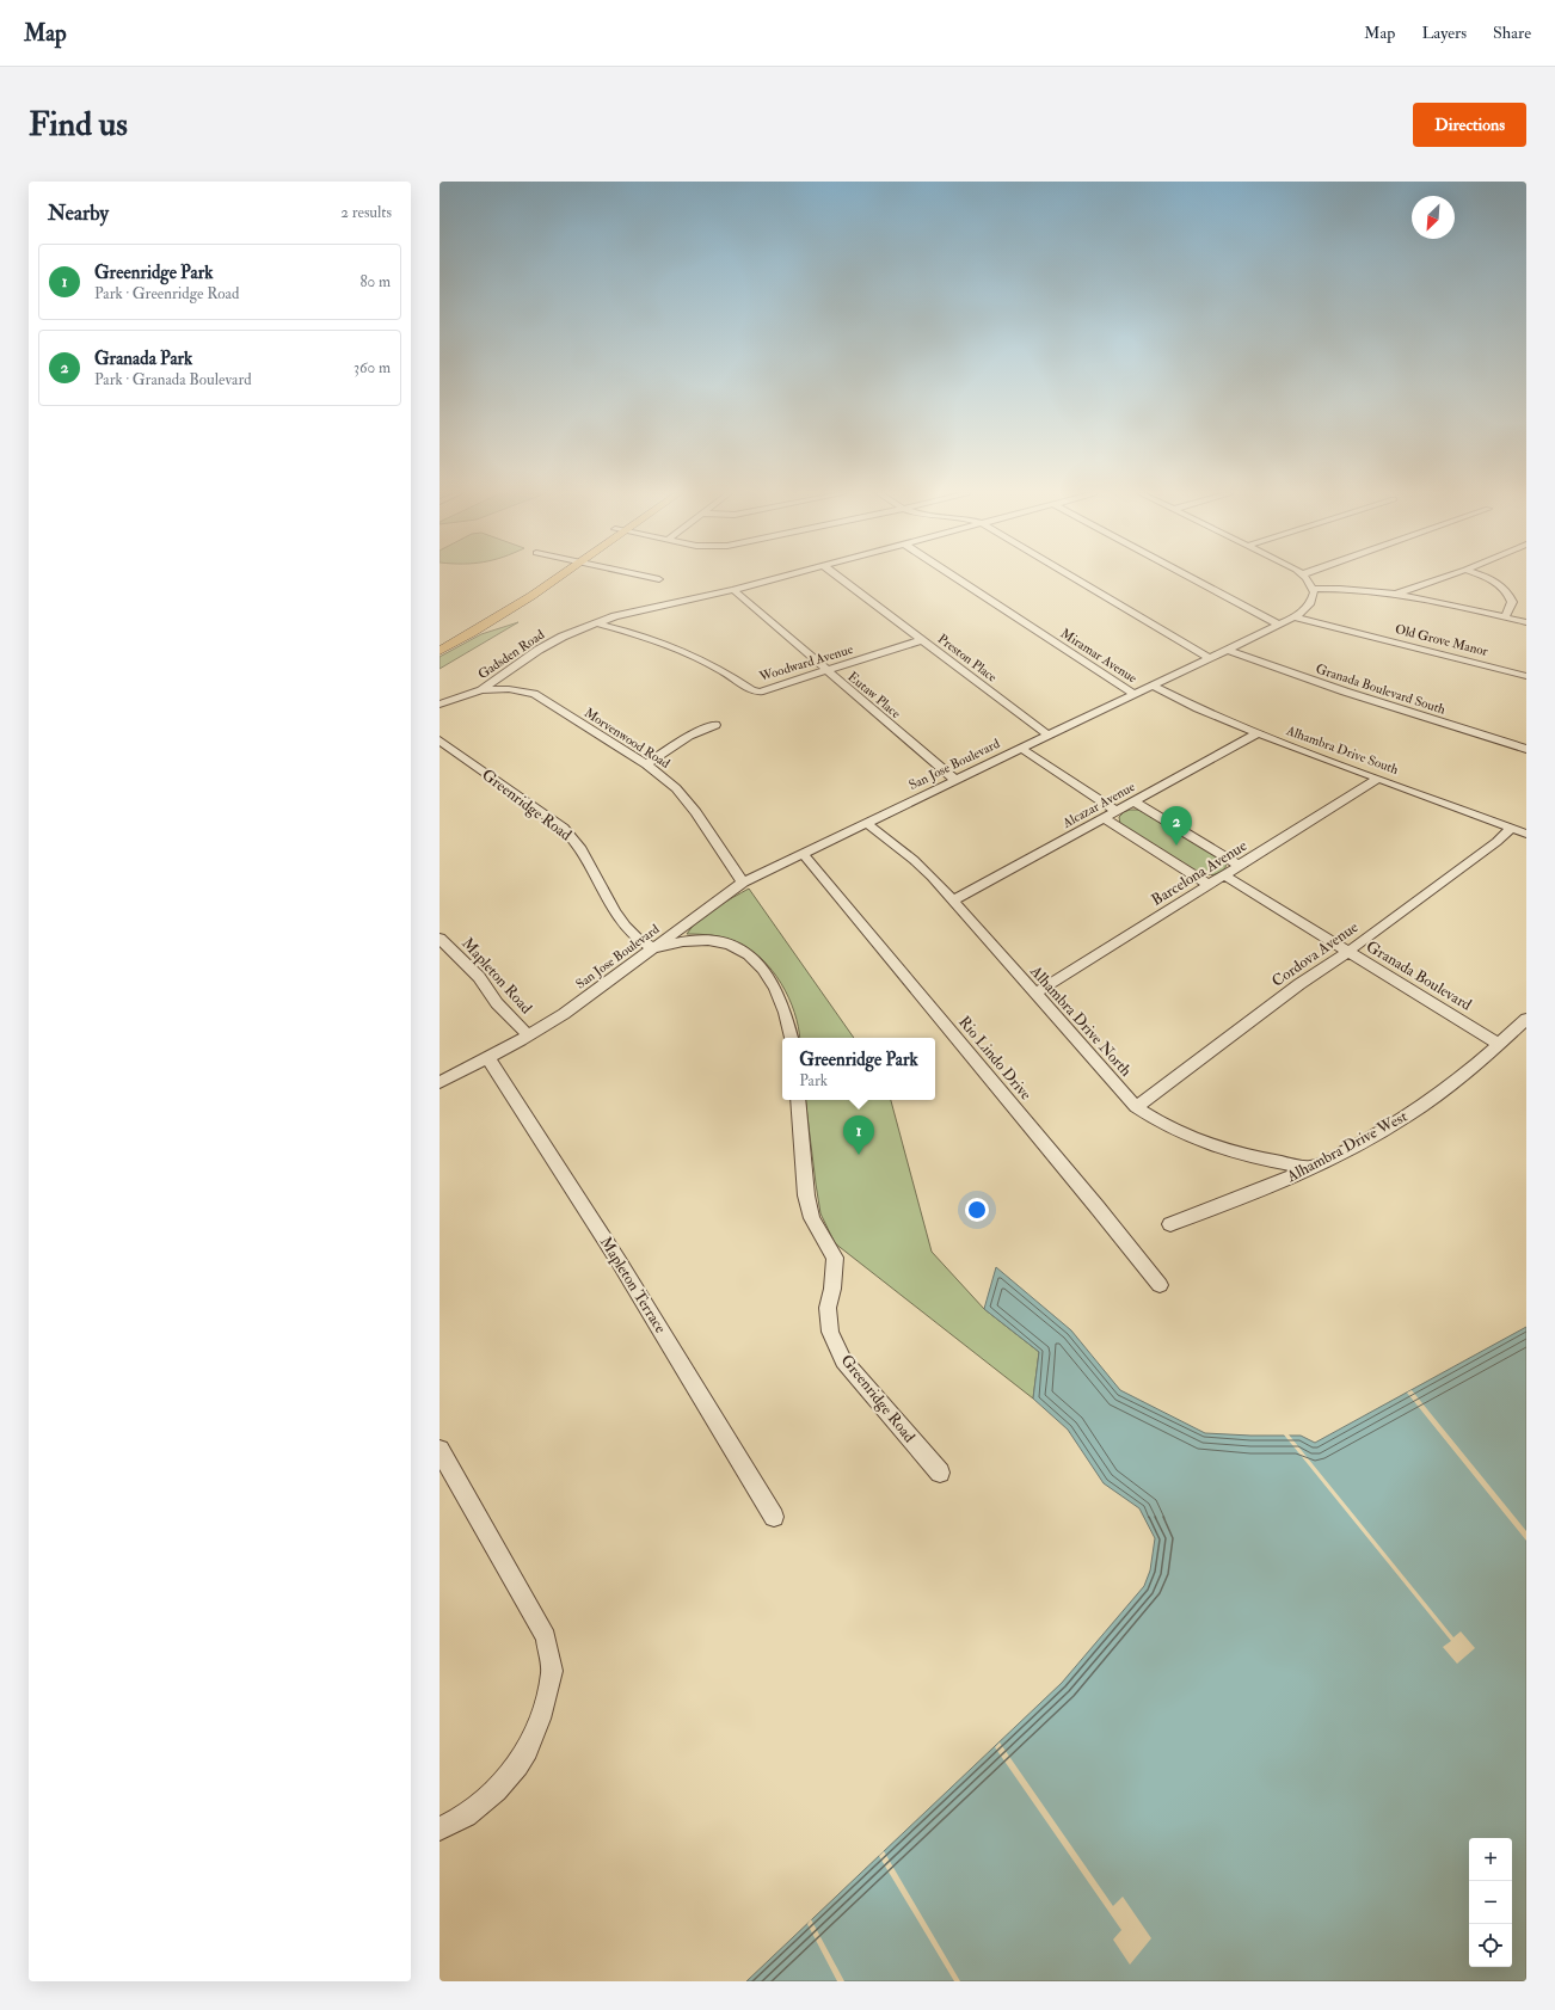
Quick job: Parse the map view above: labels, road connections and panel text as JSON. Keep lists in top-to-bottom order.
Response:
{
  "streets": {
    "street": [
      "Old Grove Manor",
      "Gadsden Road",
      "Miramar Avenue",
      "Preston Place",
      "Woodward Avenue",
      "Granada Boulevard South",
      "Eutaw Place",
      "Morvenwood Road",
      "Alhambra Drive South",
      "San Jose Boulevard",
      "Greenridge Road",
      "Alcazar Avenue",
      "Barcelona Avenue",
      "Cordova Avenue",
      "Mapleton Road",
      "Granada Boulevard",
      "Alhambra Drive North",
      "Rio Lindo Drive",
      "Alhambra Drive West",
      "Mapleton Terrace"
    ]
  },
  "crossings": [
    ["Old Grove Manor", "San Jose Boulevard"],
    ["Gadsden Road", "Woodward Avenue"],
    ["Gadsden Road", "Eutaw Place"],
    ["Gadsden Road", "Morvenwood Road"],
    ["Miramar Avenue", "San Jose Boulevard"],
    ["Preston Place", "Woodward Avenue"],
    ["Preston Place", "San Jose Boulevard"],
    ["Woodward Avenue", "Eutaw Place"],
    ["Granada Boulevard South", "San Jose Boulevard"],
    ["Eutaw Place", "San Jose Boulevard"],
    ["Morvenwood Road", "San Jose Boulevard"],
    ["Alhambra Drive South", "San Jose Boulevard"],
    ["Alhambra Drive South", "Alcazar Avenue"],
    ["Alhambra Drive South", "Barcelona Avenue"],
    ["Alhambra Drive South", "Cordova Avenue"],
    ["San Jose Boulevard", "Greenridge Road"],
    ["San Jose Boulevard", "Mapleton Road"],
    ["San Jose Boulevard", "Alhambra Drive North"],
    ["San Jose Boulevard", "Rio Lindo Drive"],
    ["San Jose Boulevard", "Mapleton Terrace"],
    ["Alcazar Avenue", "Alhambra Drive North"],
    ["Barcelona Avenue", "Granada Boulevard"],
    ["Barcelona Avenue", "Alhambra Drive North"],
    ["Cordova Avenue", "Granada Boulevard"],
    ["Cordova Avenue", "Alhambra Drive North"],
    ["Granada Boulevard", "Alhambra Drive West"],
    ["Alhambra Drive North", "Alhambra Drive West"]
  ],
  "north": "bottom left",
  "page": {
    "header": "Map",
    "nav": ["Map", "Layers", "Share"],
    "buttons": "Directions",
    "title": "Find us",
    "heading": ["Nearby", "2 results"],
    "list": [
      {
        "mark": "1",
        "name": "Greenridge Park",
        "note": "Park · Greenridge Road",
        "value": "80 m"
      },
      {
        "mark": "2",
        "name": "Granada Park",
        "note": "Park · Granada Boulevard",
        "value": "360 m"
      }
    ],
    "pins": ["2", "1"],
    "popup": ["Greenridge Park", "Park"],
    "map_buttons": ["+", "−"]
  }
}
